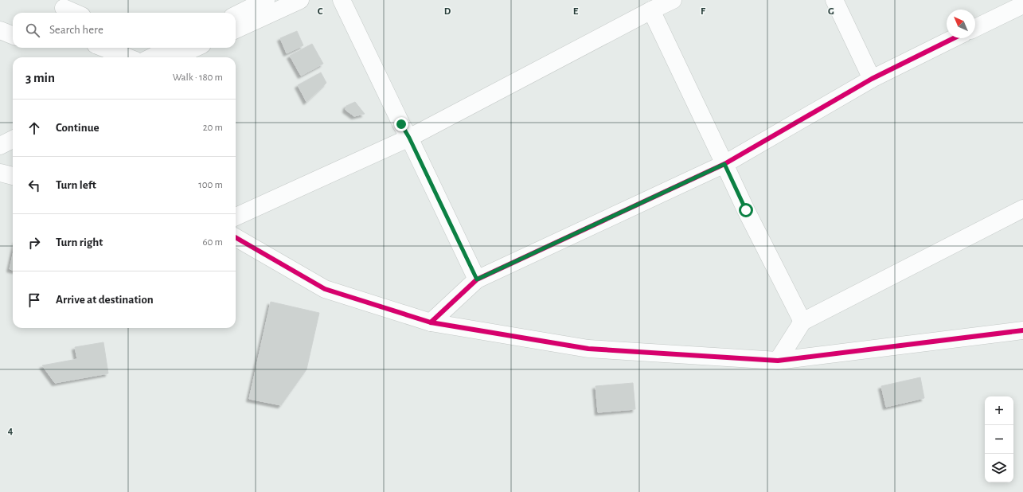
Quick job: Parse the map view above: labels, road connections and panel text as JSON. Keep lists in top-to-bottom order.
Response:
{
  "north": "top left",
  "page": {
    "search": "Search here",
    "heading": ["3 min", "Walk · 180 m"],
    "list": [
      ["Continue", "20 m"],
      ["Turn left", "100 m"],
      ["Turn right", "60 m"],
      "Arrive at destination"
    ],
    "map_buttons": ["+", "−"]
  },
  "grid": {
    "columns": [
      "C",
      "D",
      "E",
      "F",
      "G"
    ],
    "rows": ["4"]
  }
}
